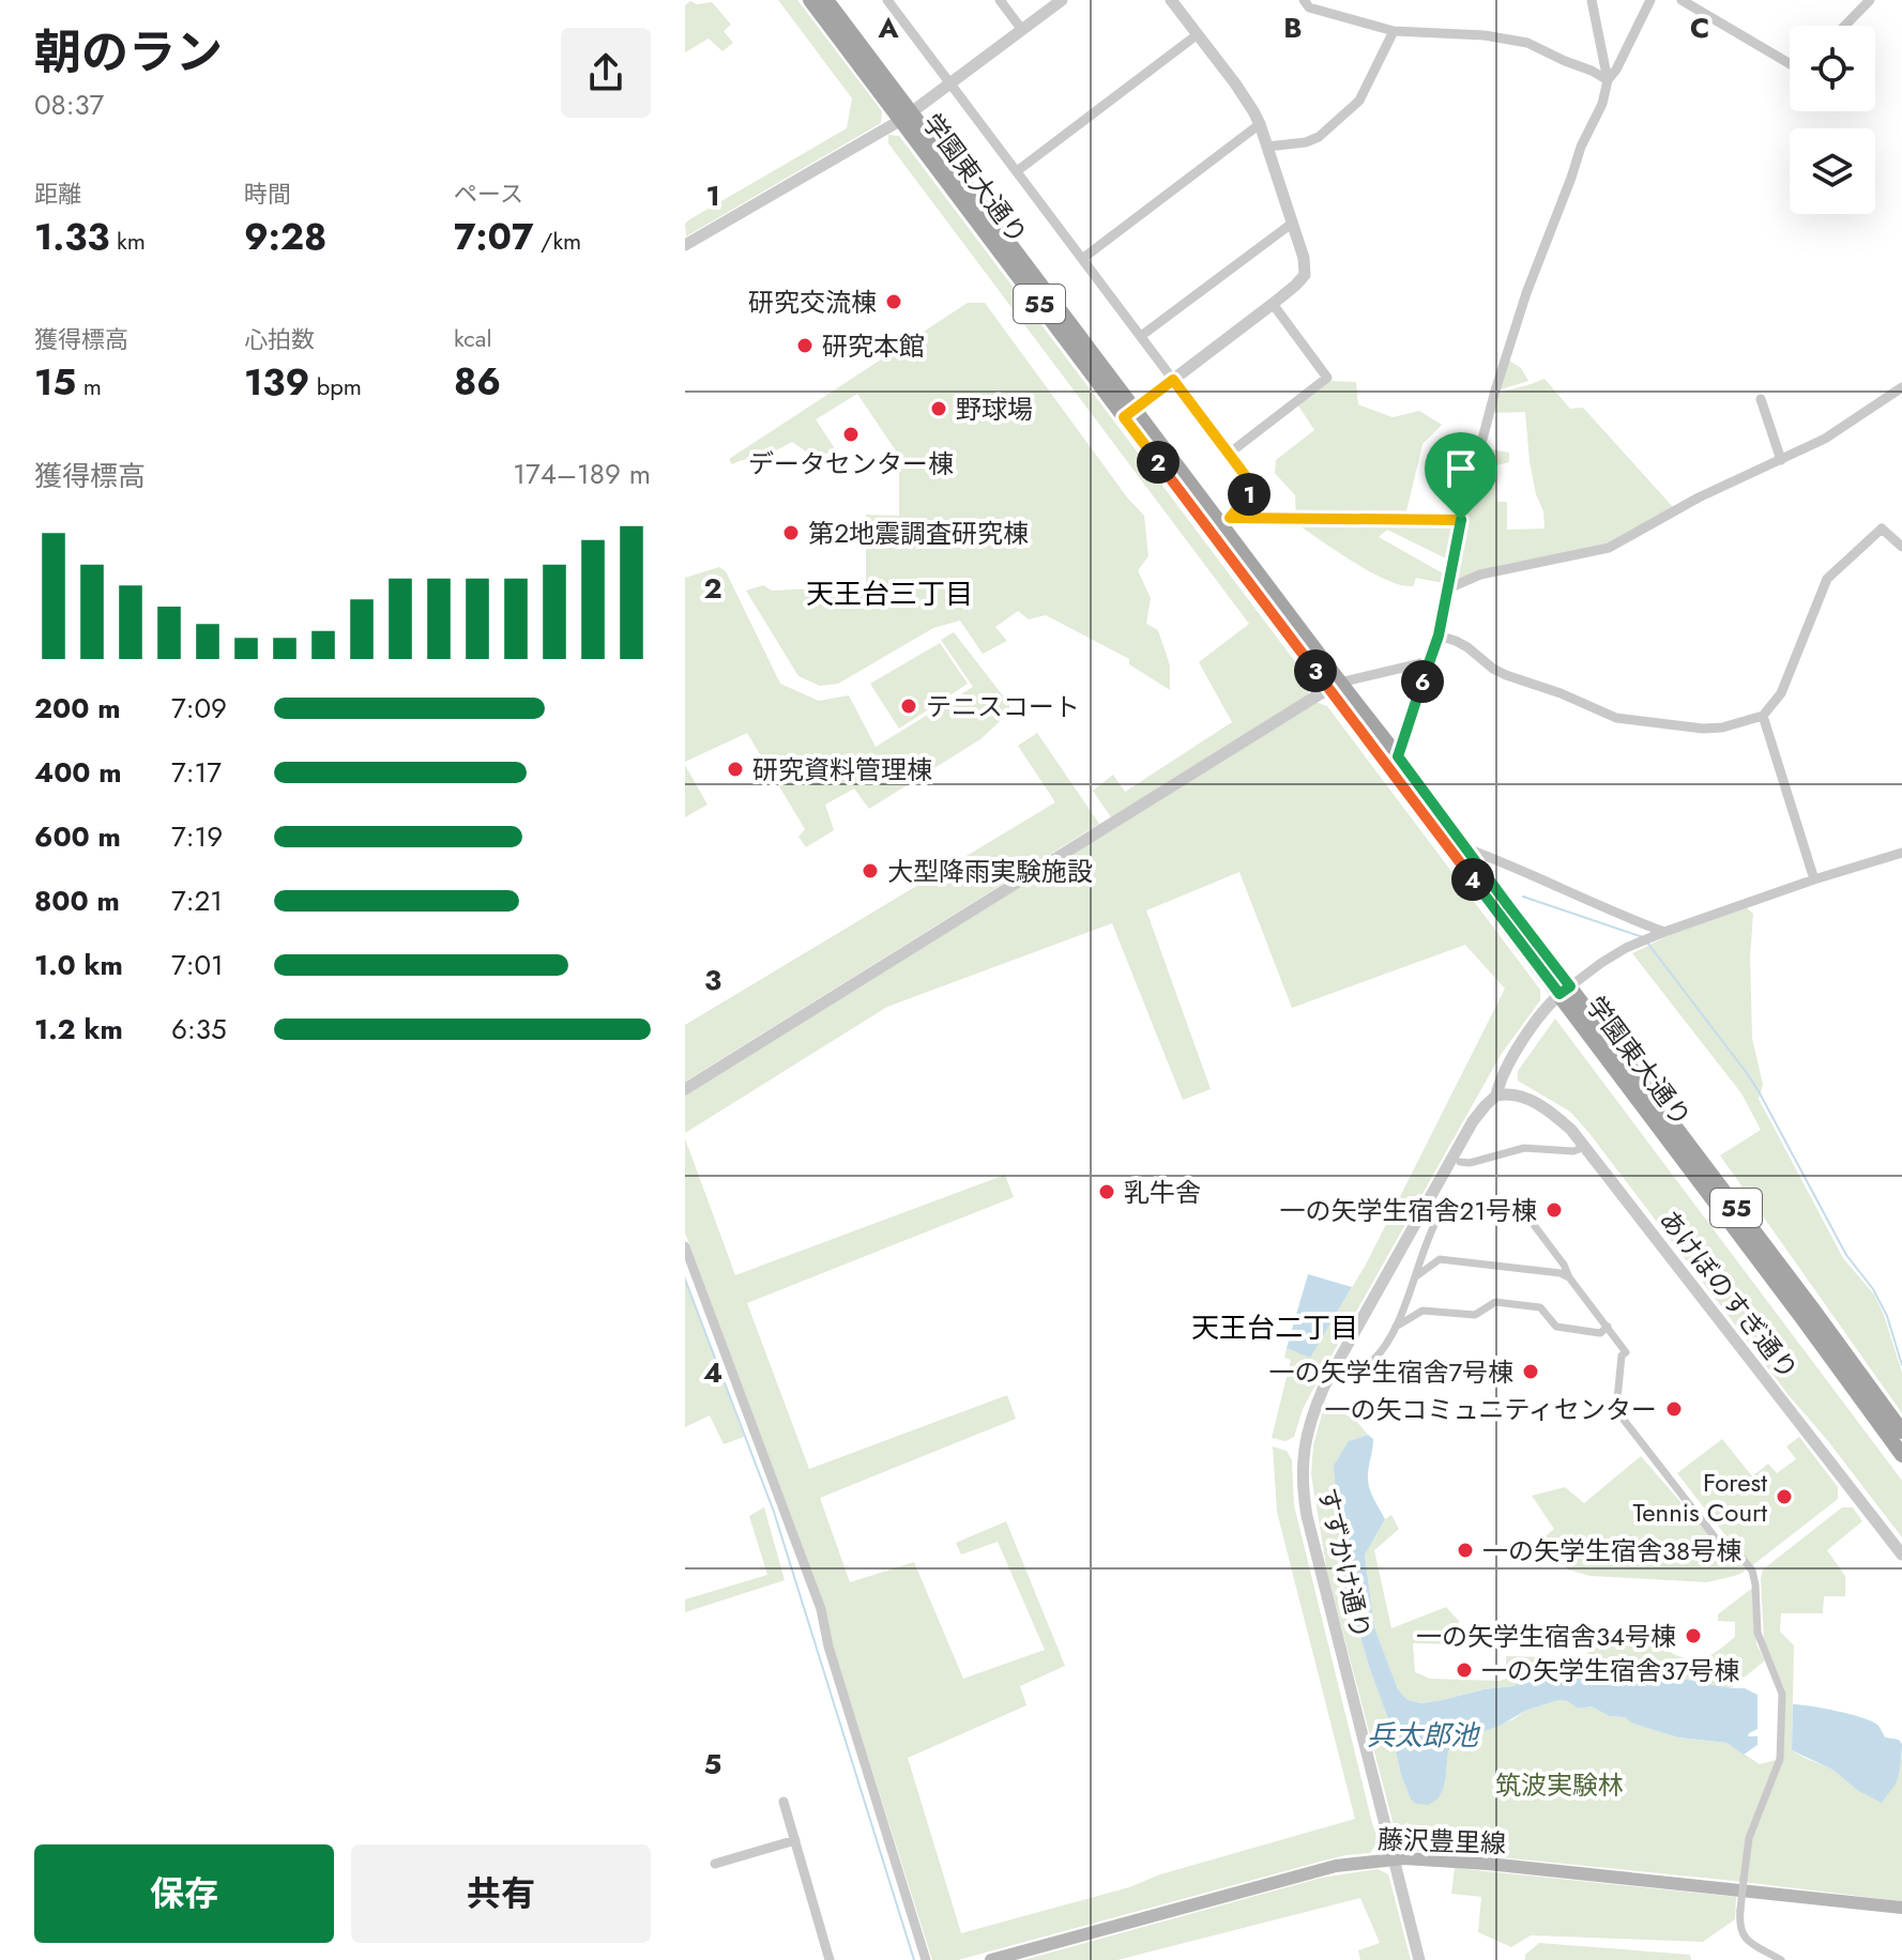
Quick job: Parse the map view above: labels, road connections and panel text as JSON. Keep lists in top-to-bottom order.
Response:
{
  "streets": {
    "main road": ["学園東大通り", "55", "藤沢豊里線"],
    "street": ["あけぼのすぎ通り", "すずかけ通り"]
  },
  "crossings": [
    ["学園東大通り", "すずかけ通り"],
    ["あけぼのすぎ通り", "すずかけ通り"],
    ["すずかけ通り", "藤沢豊里線"]
  ],
  "districts": ["天王台三丁目", "天王台二丁目"],
  "water": ["兵太郎池"],
  "parks": ["筑波実験林"],
  "places": [
    "研究交流棟",
    "研究本館",
    "野球場",
    "データセンター棟",
    "第２地震調査研究棟",
    "テニスコート",
    "研究資料管理棟",
    "大型降雨実験施設",
    "乳牛舎",
    "一の矢学生宿舎21号棟",
    "一の矢学生宿舎7号棟",
    "一の矢コミュニティセンター",
    "Forest Tennis Court",
    "一の矢学生宿舎38号棟",
    "一の矢学生宿舎34号棟",
    "一の矢学生宿舎37号棟"
  ],
  "page": {
    "heading": ["朝のラン", "08:37"],
    "stats": [
      ["距離", "1.33 km"],
      ["時間", "9:28"],
      ["ペース", "7:07 /km"],
      ["獲得標高", "15 m"],
      ["心拍数", "139 bpm"],
      ["kcal", "86"]
    ],
    "chart": ["獲得標高", "174–189 m"],
    "pins": [
      "2",
      "1",
      "3",
      "6",
      "4"
    ],
    "list": [
      {
        "name": "200 m",
        "note": "7:09"
      },
      {
        "name": "400 m",
        "note": "7:17"
      },
      {
        "name": "600 m",
        "note": "7:19"
      },
      {
        "name": "800 m",
        "note": "7:21"
      },
      {
        "name": "1.0 km",
        "note": "7:01"
      },
      {
        "name": "1.2 km",
        "note": "6:35"
      }
    ],
    "buttons": ["保存", "共有"]
  },
  "grid": {
    "columns": ["A", "B", "C"],
    "rows": [
      "1",
      "2",
      "3",
      "4",
      "5"
    ]
  }
}
